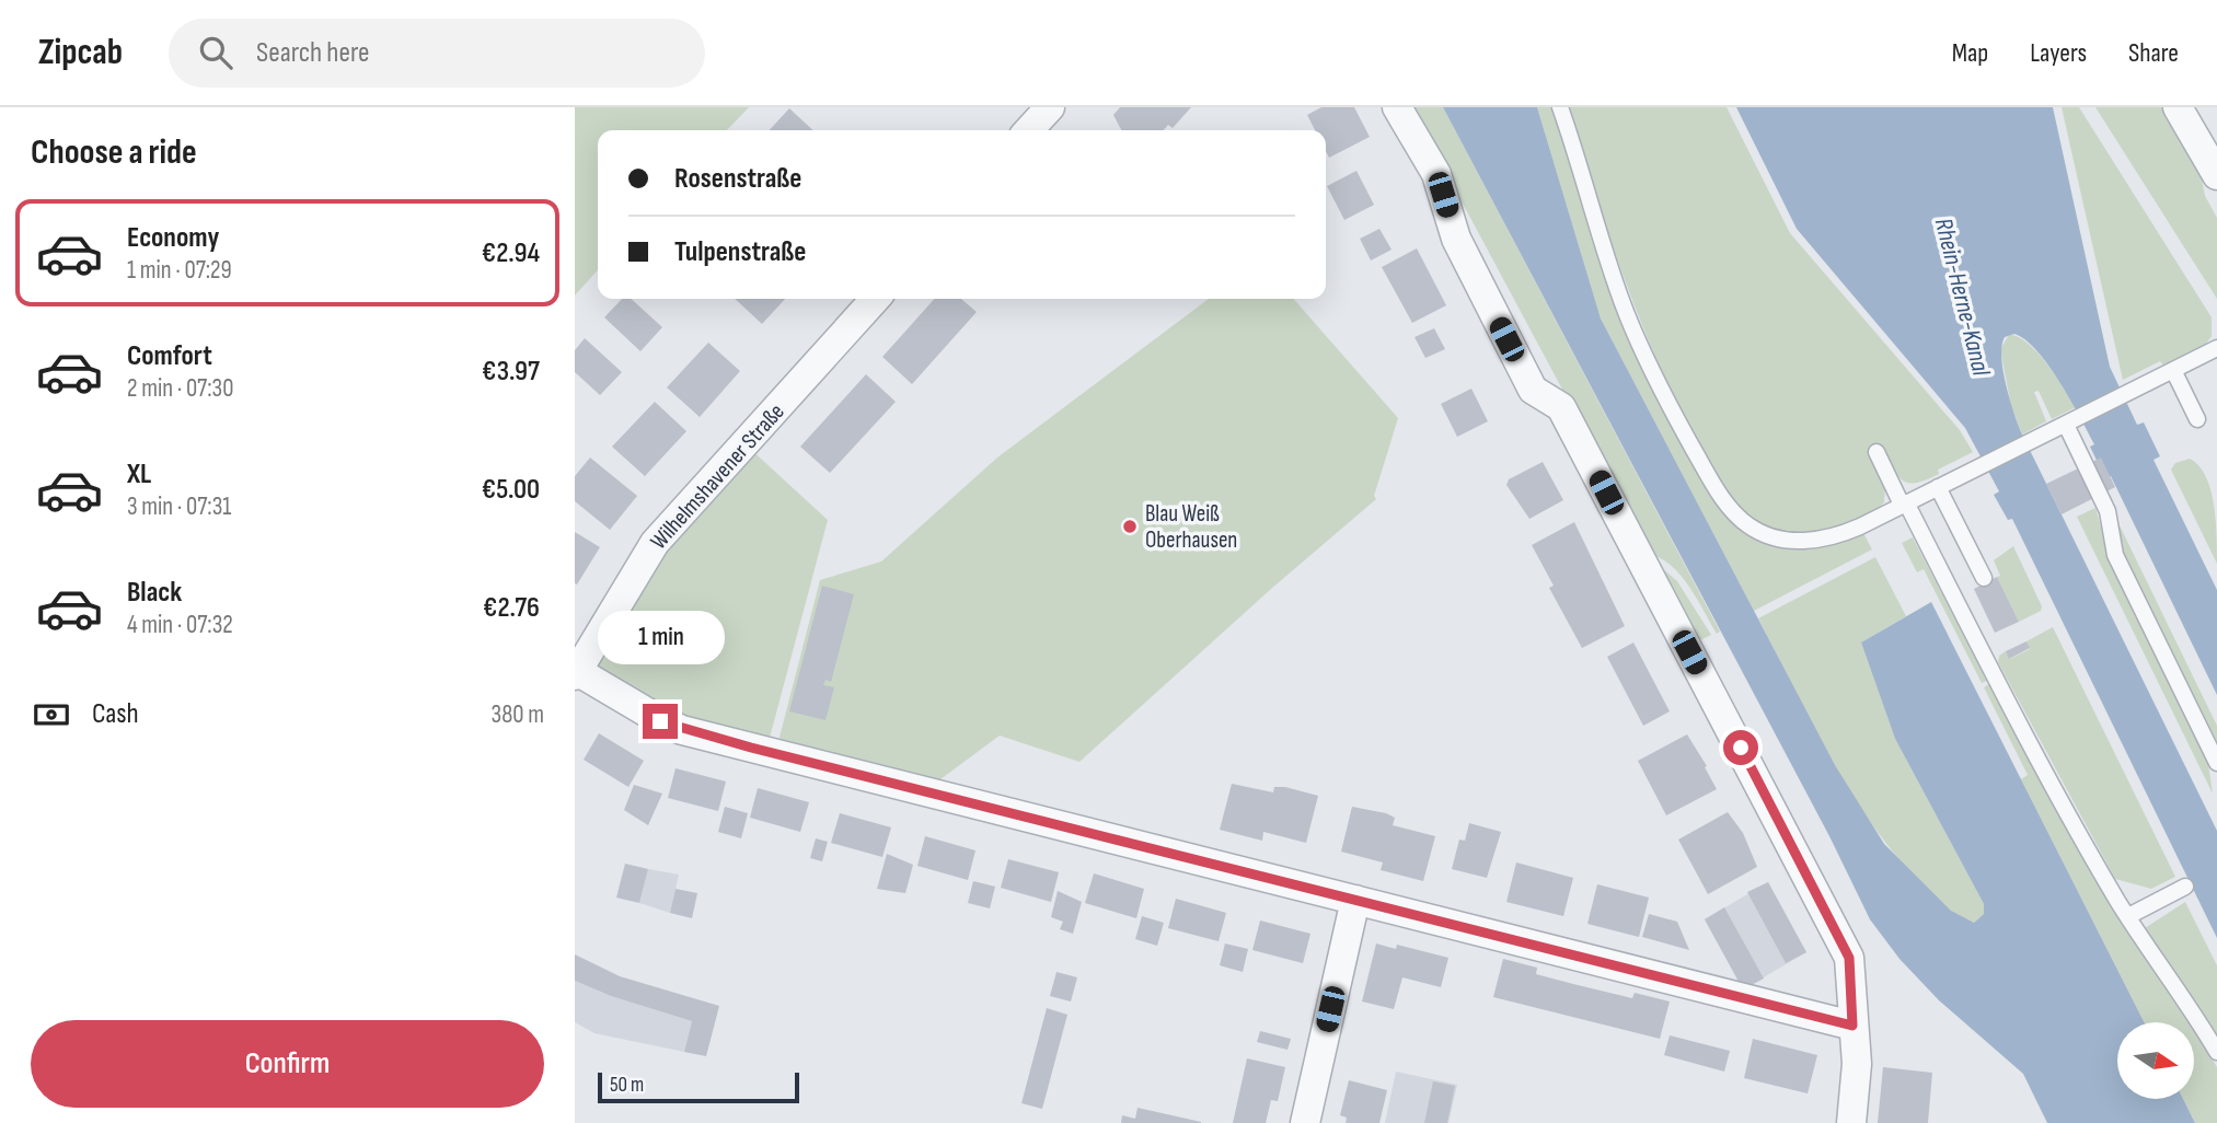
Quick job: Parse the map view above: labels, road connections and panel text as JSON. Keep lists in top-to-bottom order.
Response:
{
  "streets": {
    "street": ["Wilhelmshavener Straße"]
  },
  "water": ["Rhein-Herne-Kanal"],
  "places": ["Blau Weiß Oberhausen"],
  "scale_bar": "50 m",
  "north": "right",
  "page": {
    "header": "Zipcab",
    "search": "Search here",
    "nav": ["Map", "Layers", "Share"],
    "heading": "Choose a ride",
    "banner": ["Rosenstraße", "Tulpenstraße"],
    "list": [
      {
        "name": "Economy",
        "note": "1 min · 07:29",
        "value": "€2.94"
      },
      {
        "name": "Comfort",
        "note": "2 min · 07:30",
        "value": "€3.97"
      },
      {
        "name": "XL",
        "note": "3 min · 07:31",
        "value": "€5.00"
      },
      {
        "name": "Black",
        "note": "4 min · 07:32",
        "value": "€2.76"
      }
    ],
    "bubble": "1 min",
    "pay": ["Cash", "380 m"],
    "buttons": "Confirm",
    "scale": "50 m"
  }
}
